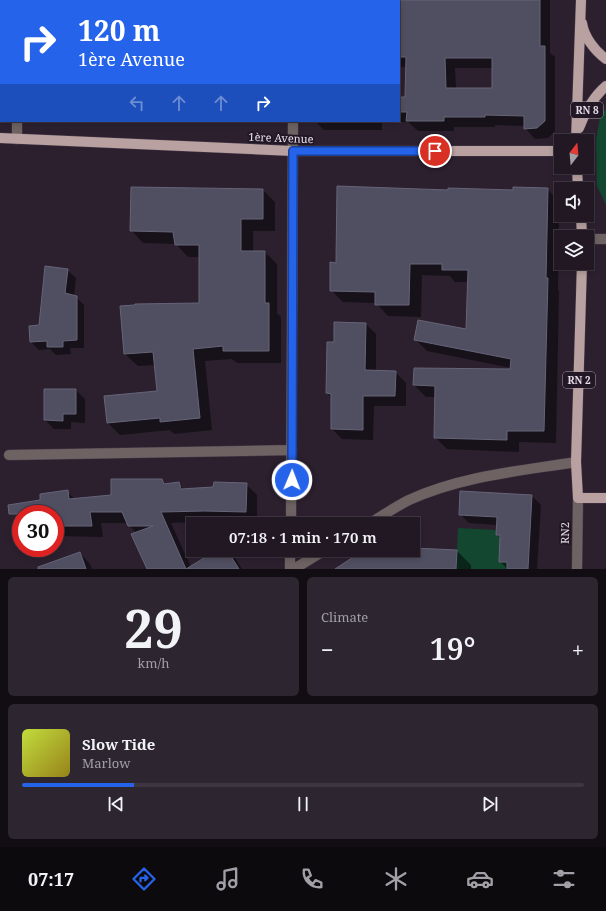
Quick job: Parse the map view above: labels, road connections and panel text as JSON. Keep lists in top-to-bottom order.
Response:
{
  "streets": {
    "main road": ["RN 8", "1ère Avenue", "RN 2"],
    "street": ["RN2"]
  },
  "crossings": [
    ["RN 2", "RN2"]
  ],
  "north": "top",
  "page": {
    "turn": ["120 m", "1ère Avenue"],
    "limit": "30",
    "trip": "07:18 · 1 min · 170 m",
    "tile": [
      ["29", "km/h"],
      "Climate"
    ],
    "heat": ["−", "19°", "+"],
    "song": ["Slow Tide", "Marlow"],
    "tabs": "07:17"
  }
}
